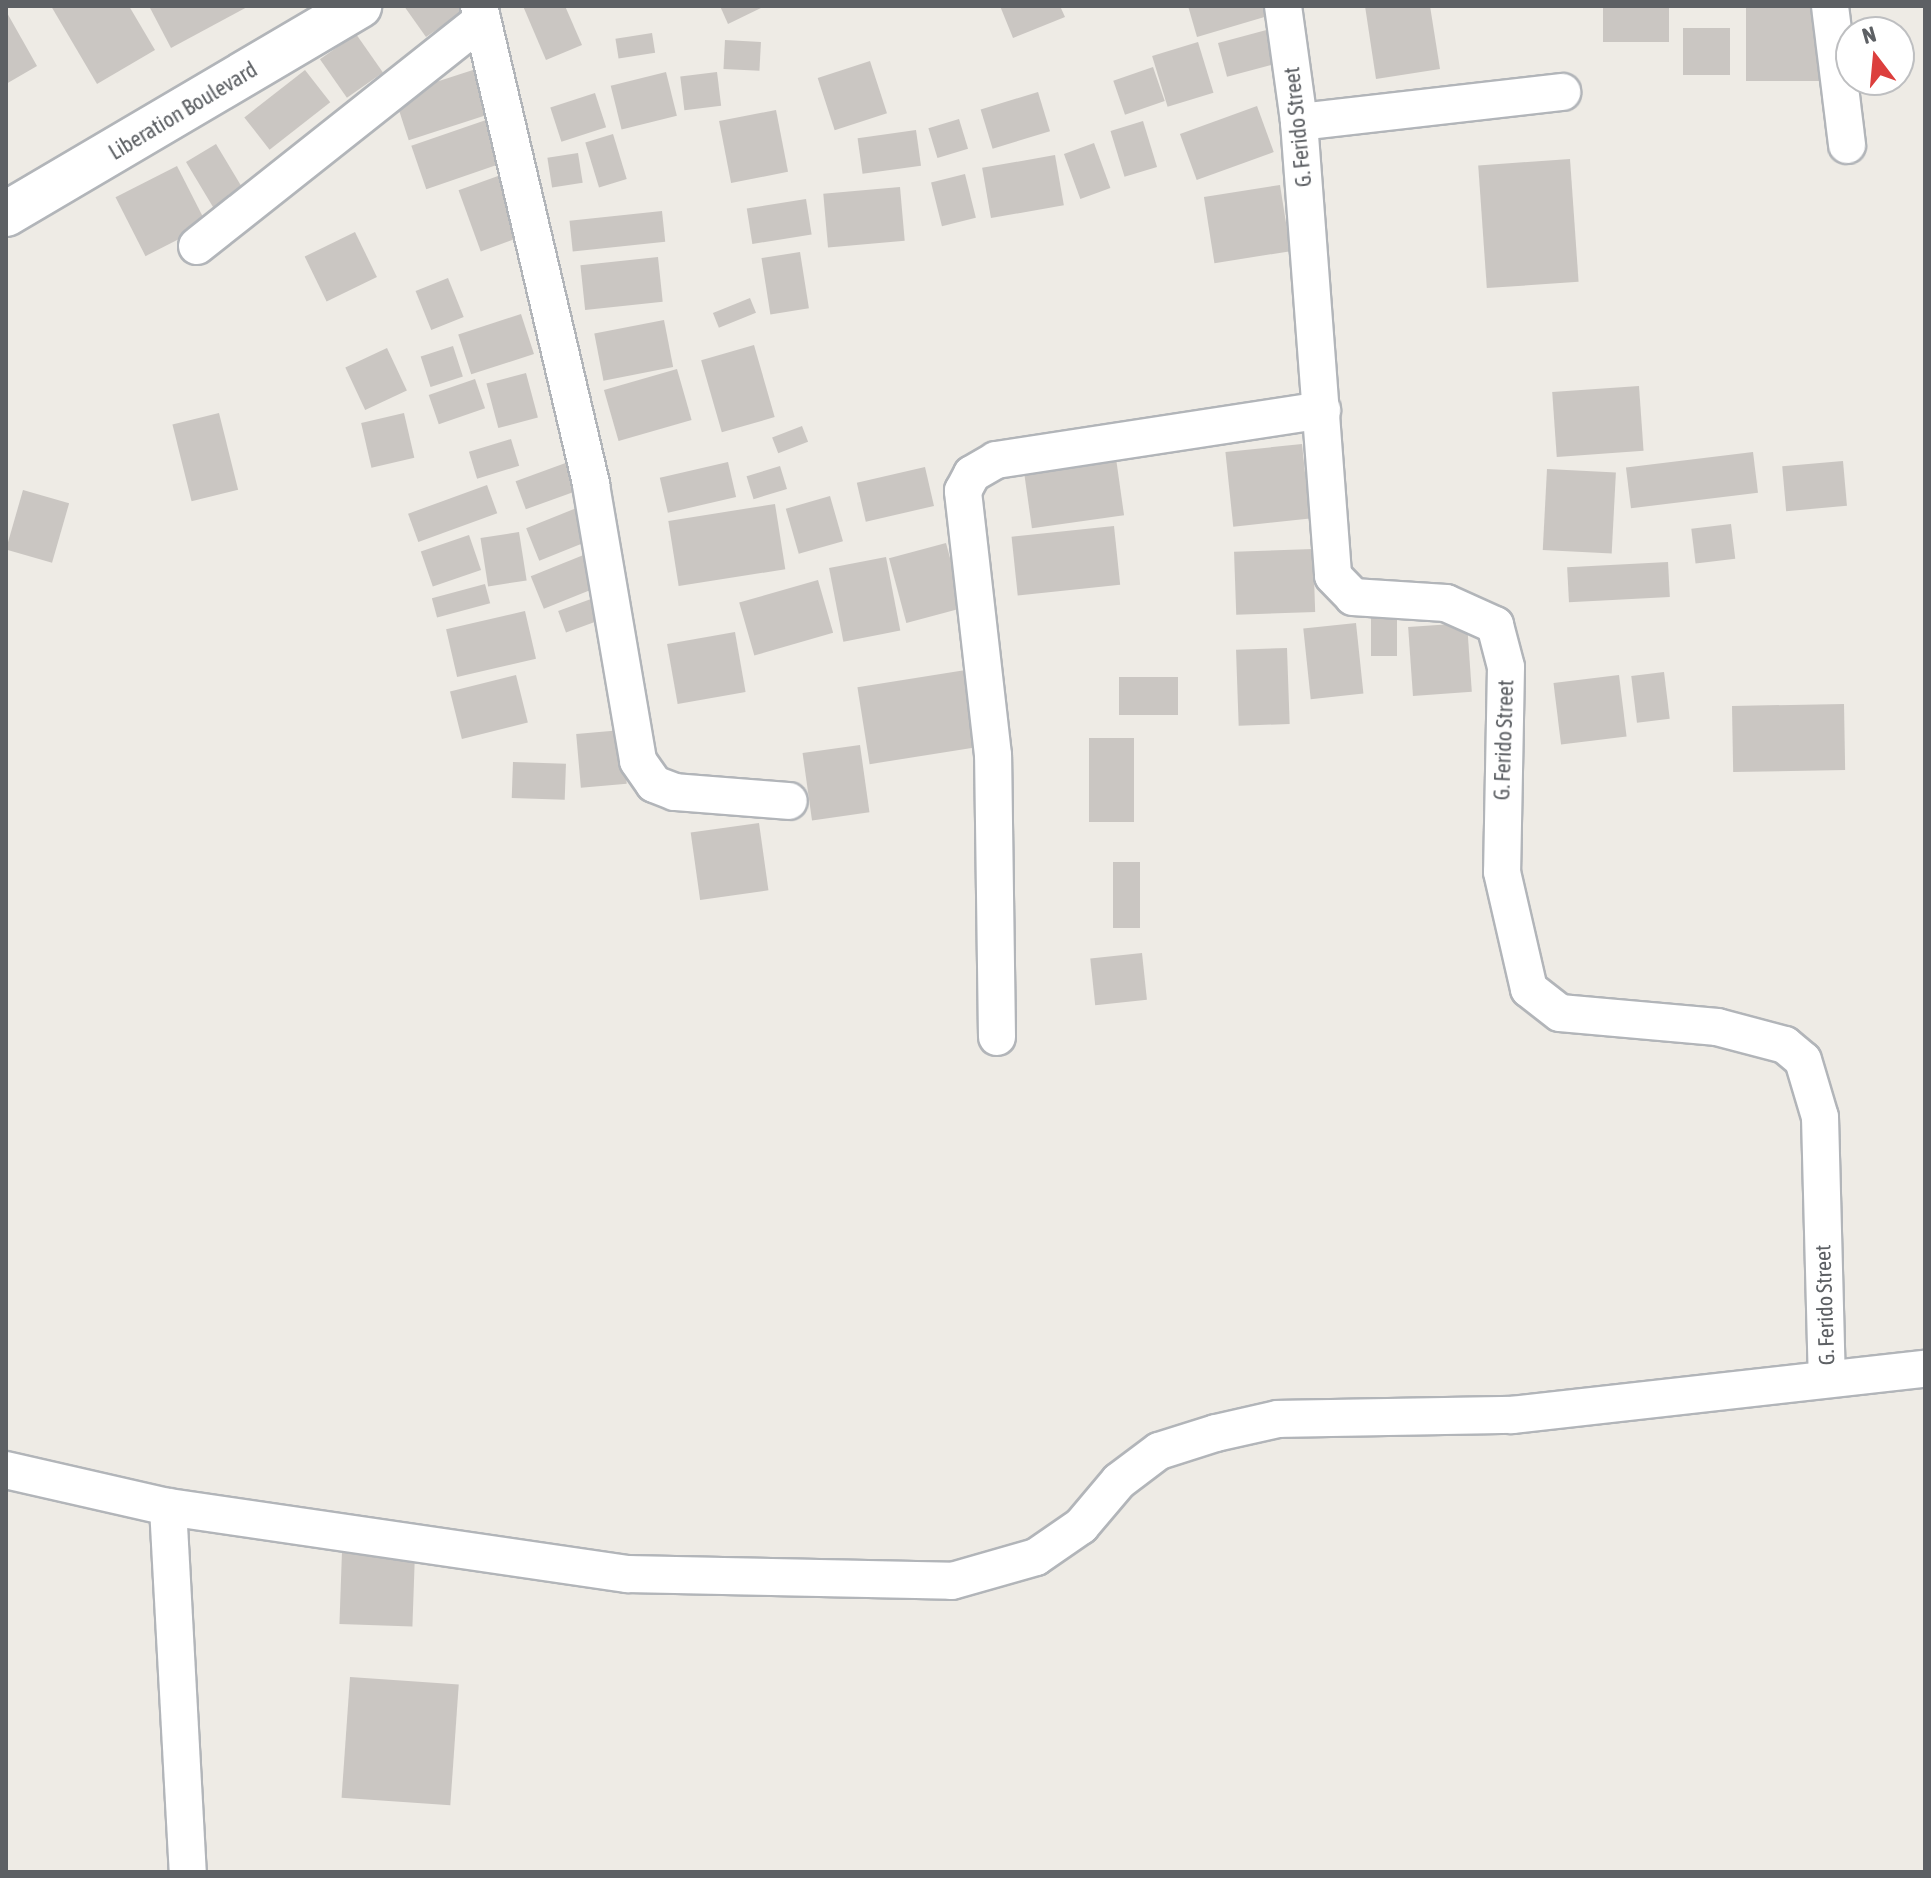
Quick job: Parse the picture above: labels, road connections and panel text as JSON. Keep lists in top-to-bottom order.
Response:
{
  "streets": {
    "street": ["Liberation Boulevard", "G. Ferido Street"]
  },
  "north": "top"
}
